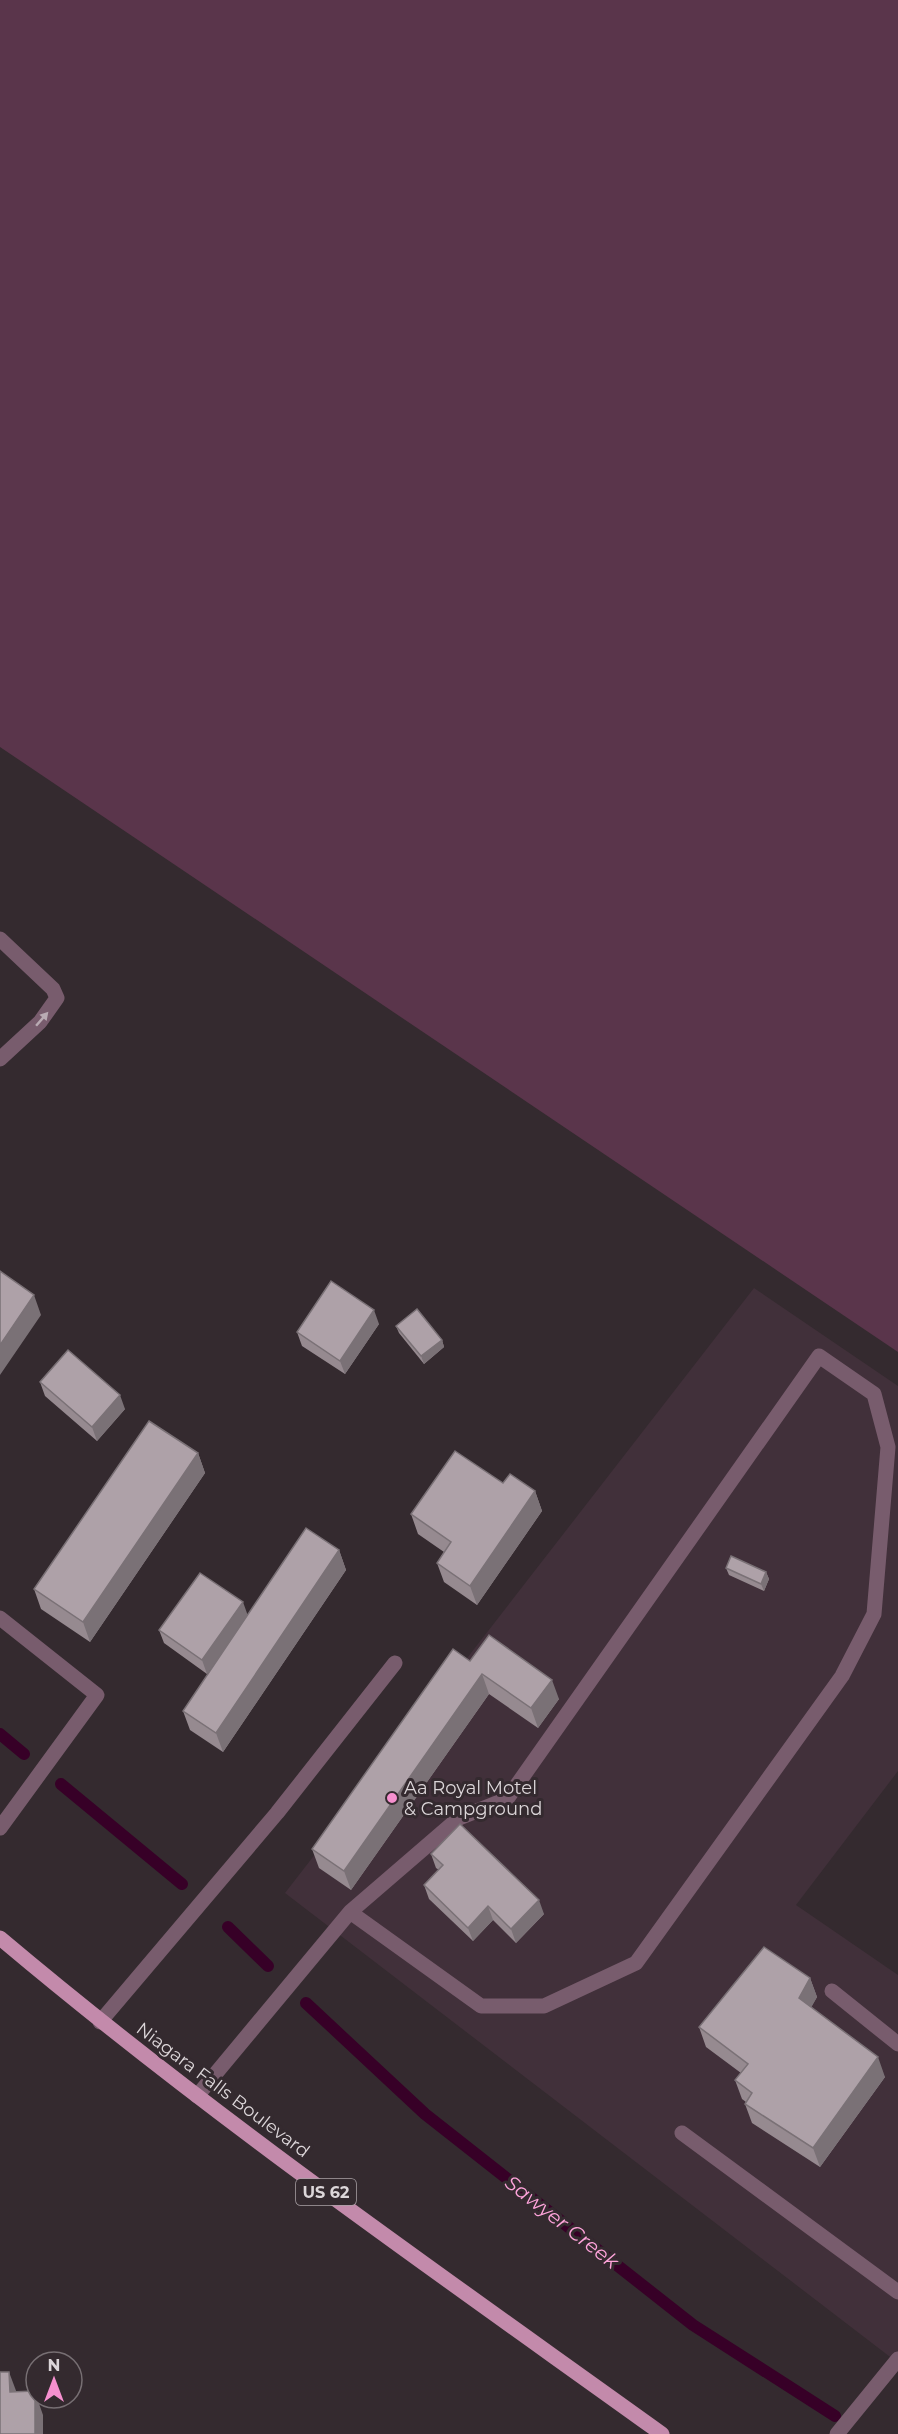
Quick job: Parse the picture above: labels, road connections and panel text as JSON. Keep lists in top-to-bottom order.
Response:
{
  "streets": {
    "main road": ["Niagara Falls Boulevard", "US 62"]
  },
  "water": ["Sawyer Creek"],
  "places": ["Aa Royal Motel & Campground"],
  "north": "top"
}
